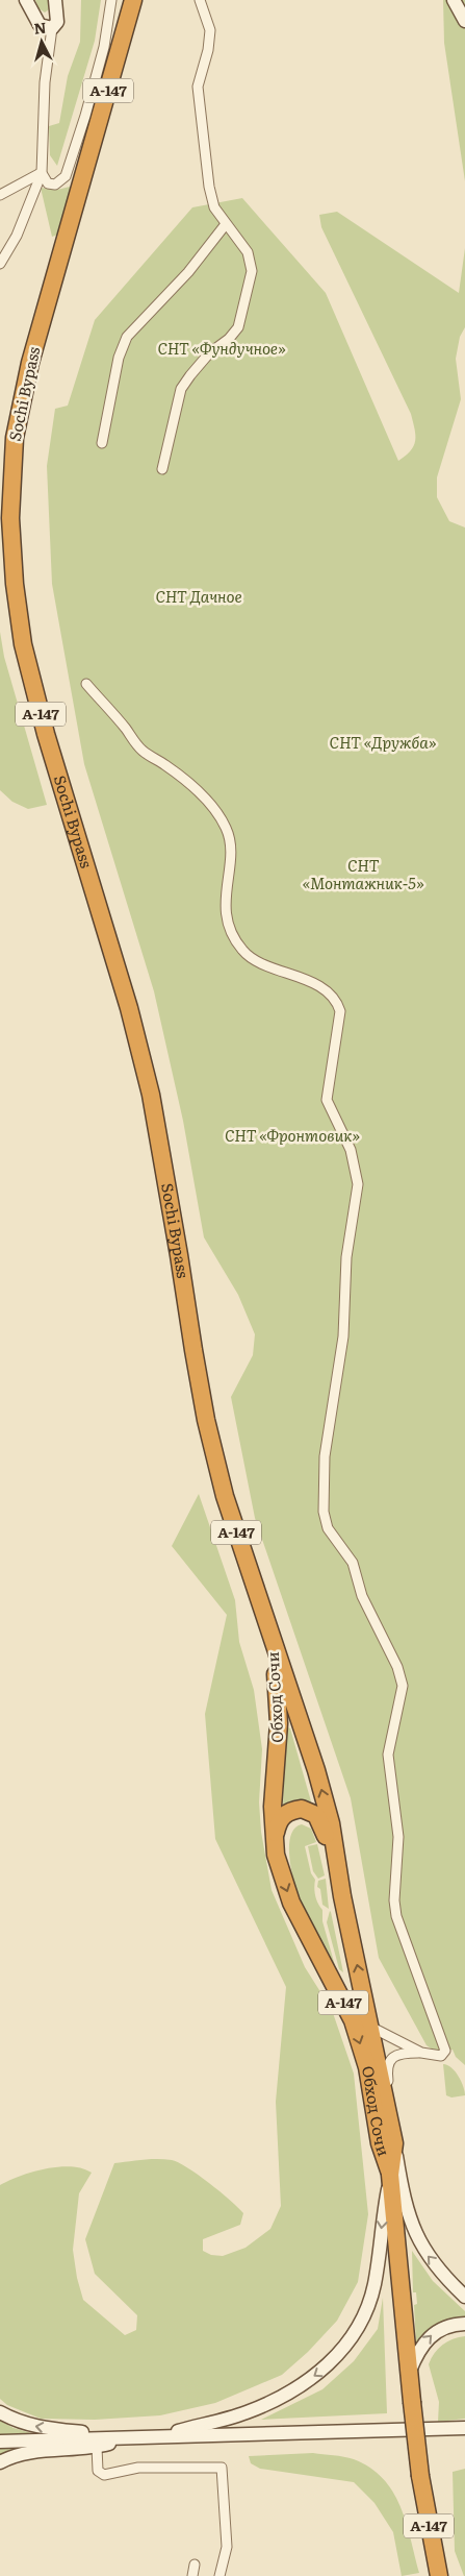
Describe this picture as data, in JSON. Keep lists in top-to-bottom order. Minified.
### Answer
{"streets":{"highway":["А-147","Sochi Bypass","Обход Сочи"]},"crossings":[["А-147","Обход Сочи"],["Sochi Bypass","Обход Сочи"]],"parks":["СНТ «Фундучное»","СНТ Дачное","СНТ «Дружба»","СНТ «Монтажник-5»","СНТ «Фронтовик»"],"north":"top"}
